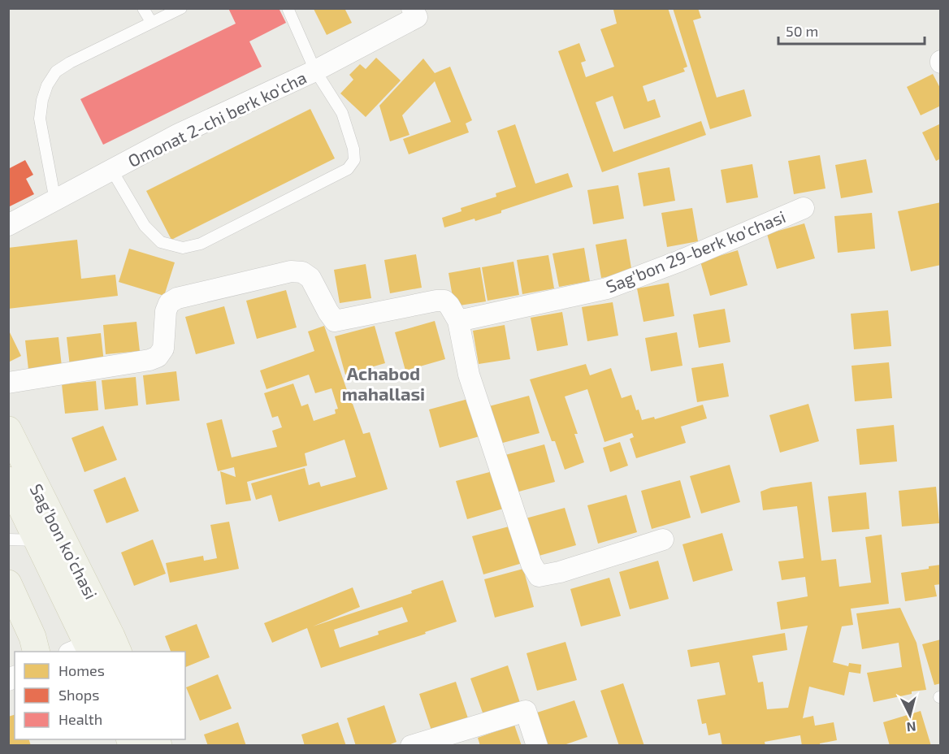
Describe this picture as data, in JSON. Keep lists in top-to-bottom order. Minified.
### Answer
{"streets":{"main road":["Sag’bon ko’chasi"],"street":["Omonat 2-chi berk ko'cha","Sag'bon 29-berk ko'chasi"]},"districts":["Achabod mahallasi"],"legend":["Homes","Shops","Health"],"scale_bar":"50 m","north":"bottom"}
